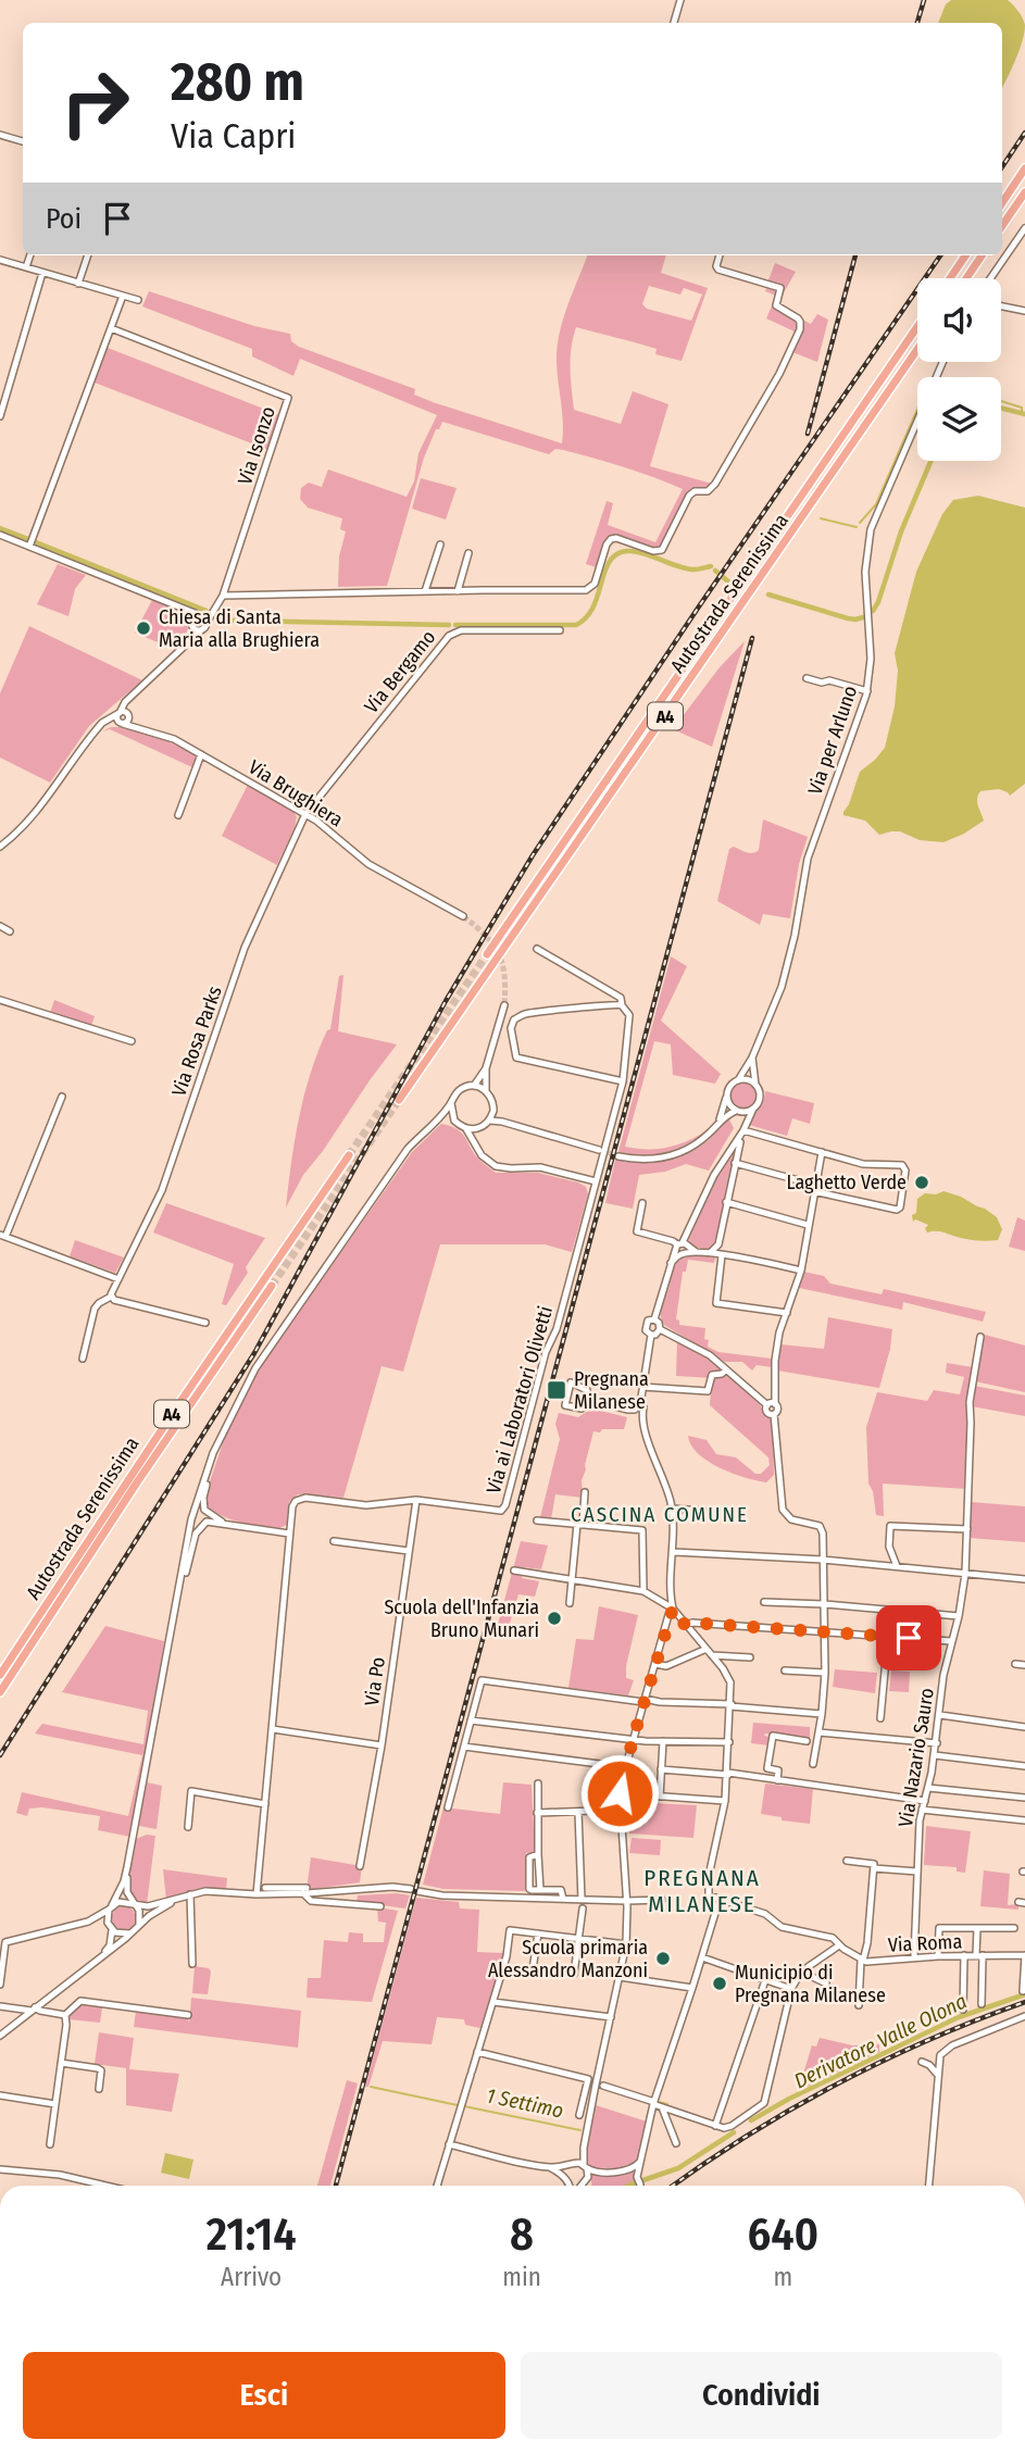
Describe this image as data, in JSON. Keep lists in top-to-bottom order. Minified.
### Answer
{"streets":{"highway":["Autostrada Serenissima","A4"],"street":["Via Isonzo","Via Bergamo","Via per Arluno","Via Brughiera","Via Rosa Parks","Via ai Laboratori Olivetti","Via Po","Via Nazario Sauro","Via Roma"]},"crossings":[["Via Bergamo","Via Brughiera"],["Via Bergamo","Via Rosa Parks"],["Via Brughiera","Via Rosa Parks"],["Via ai Laboratori Olivetti","Via Po"],["Via Nazario Sauro","Via Roma"]],"districts":["CASCINA COMUNE","PREGNANA MILANESE"],"water":["Derivatore Valle Olona","1 Settimo"],"places":{"other":["Chiesa di Santa Maria alla Brughiera","Laghetto Verde","Scuola dell'Infanzia Bruno Munari","Scuola primaria Alessandro Manzoni","Municipio di Pregnana Milanese"],"transit":["Pregnana Milanese"]},"page":{"turn":["280 m","Via Capri"],"then":"Poi","eta":["21:14","Arrivo","8","min","640","m"],"buttons":["Esci","Condividi"]}}
